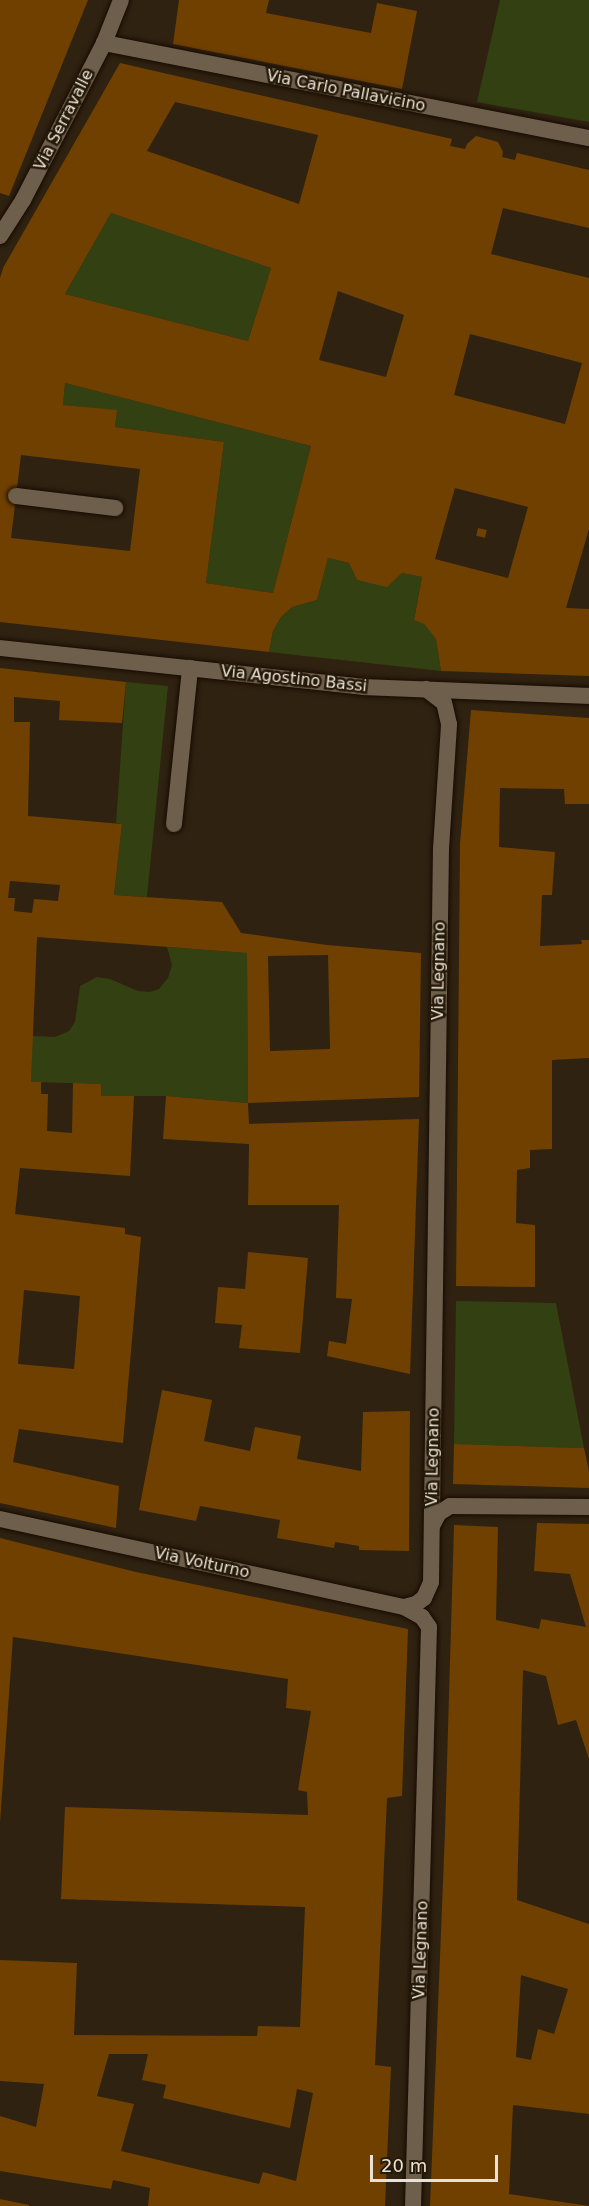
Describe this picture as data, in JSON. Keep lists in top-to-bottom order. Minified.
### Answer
{"streets":{"street":["Via Carlo Pallavicino","Via Serravalle","Via Agostino Bassi","Via Legnano","Via Volturno"]},"crossings":[["Via Carlo Pallavicino","Via Serravalle"],["Via Agostino Bassi","Via Legnano"],["Via Legnano","Via Volturno"]],"scale_bar":"20 m"}
